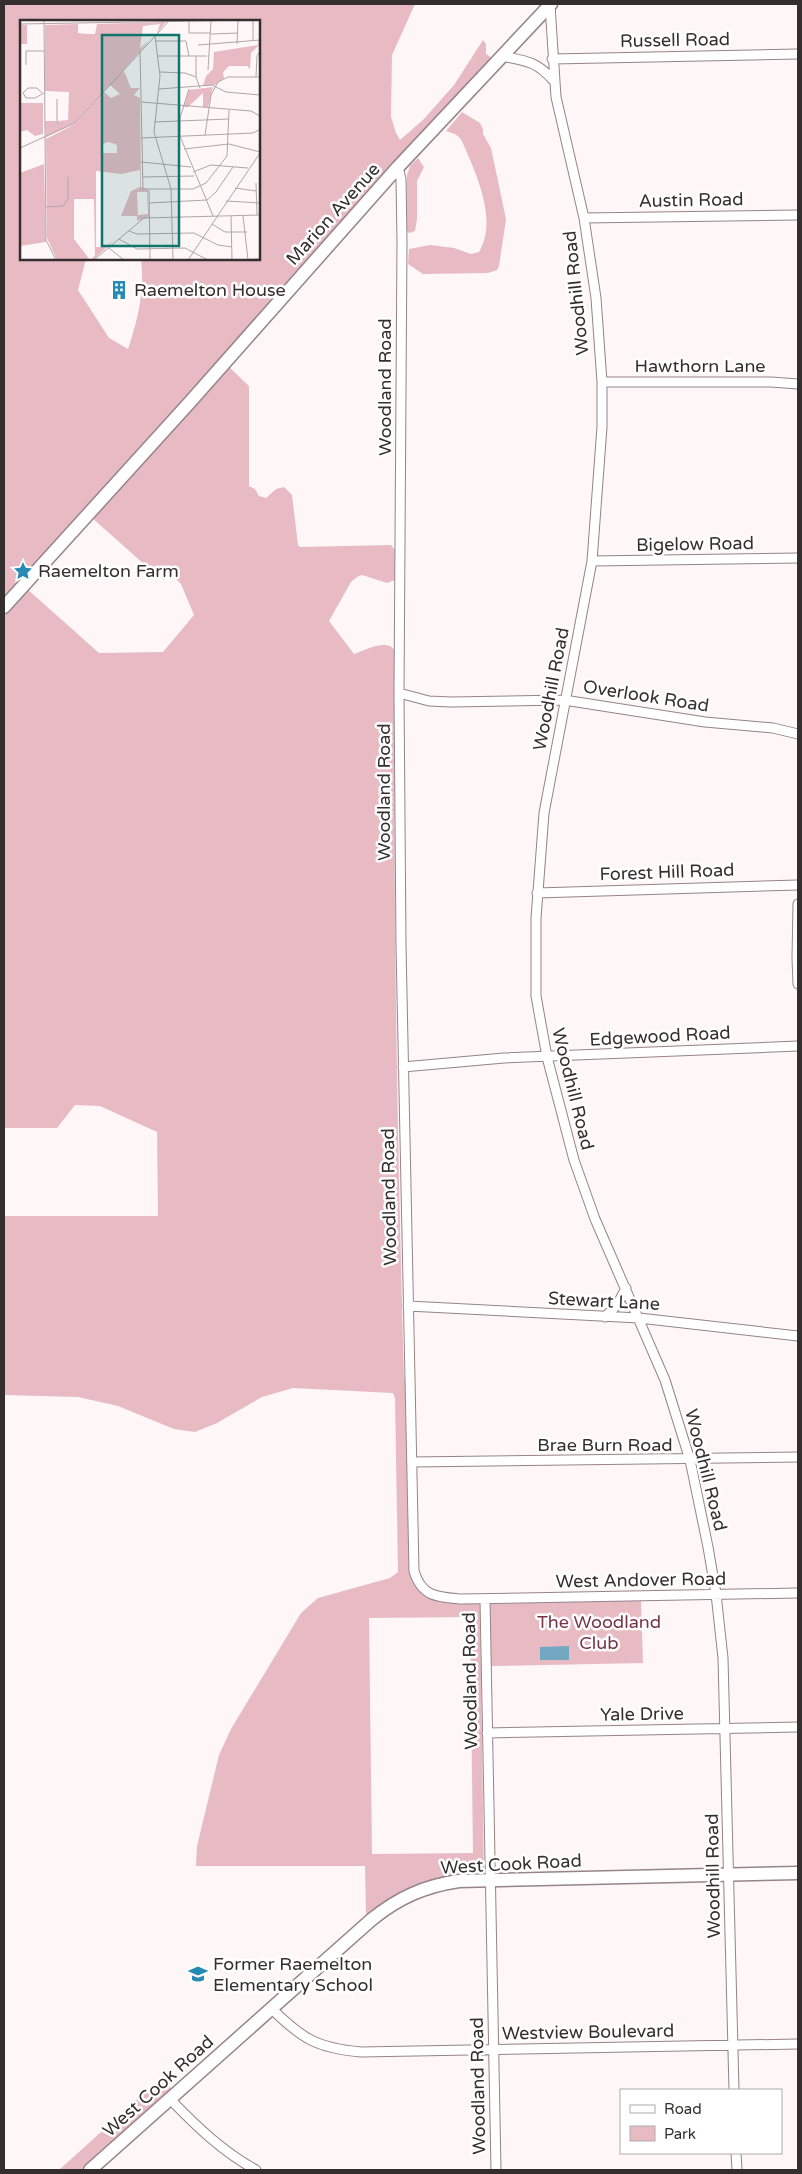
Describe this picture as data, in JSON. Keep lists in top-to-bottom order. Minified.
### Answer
{"streets":{"main road":["Marion Avenue","West Cook Road"],"street":["Russell Road","Austin Road","Woodhill Road","Hawthorn Lane","Woodland Road","Bigelow Road","Overlook Road","Forest Hill Road","Edgewood Road","Stewart Lane","Brae Burn Road","West Andover Road","Yale Drive","Westview Boulevard"]},"crossings":[["Russell Road","Woodhill Road"],["Austin Road","Woodhill Road"],["Marion Avenue","Woodhill Road"],["Marion Avenue","Woodland Road"],["Woodhill Road","Hawthorn Lane"],["Woodhill Road","Bigelow Road"],["Woodhill Road","Overlook Road"],["Woodhill Road","Forest Hill Road"],["Woodhill Road","Edgewood Road"],["Woodhill Road","Stewart Lane"],["Woodhill Road","Brae Burn Road"],["Woodhill Road","West Andover Road"],["Woodhill Road","Yale Drive"],["Woodhill Road","West Cook Road"],["Woodhill Road","Westview Boulevard"],["Woodland Road","Overlook Road"],["Woodland Road","Edgewood Road"],["Woodland Road","Stewart Lane"],["Woodland Road","Brae Burn Road"],["Woodland Road","West Andover Road"],["Woodland Road","Yale Drive"],["Woodland Road","West Cook Road"],["Woodland Road","Westview Boulevard"],["West Cook Road","Westview Boulevard"]],"parks":["The Woodland Club"],"places":{"building":["Raemelton House"],"place":["Raemelton Farm"],"school or university":["Former Raemelton Elementary School"]},"legend":["Road","Park"]}
